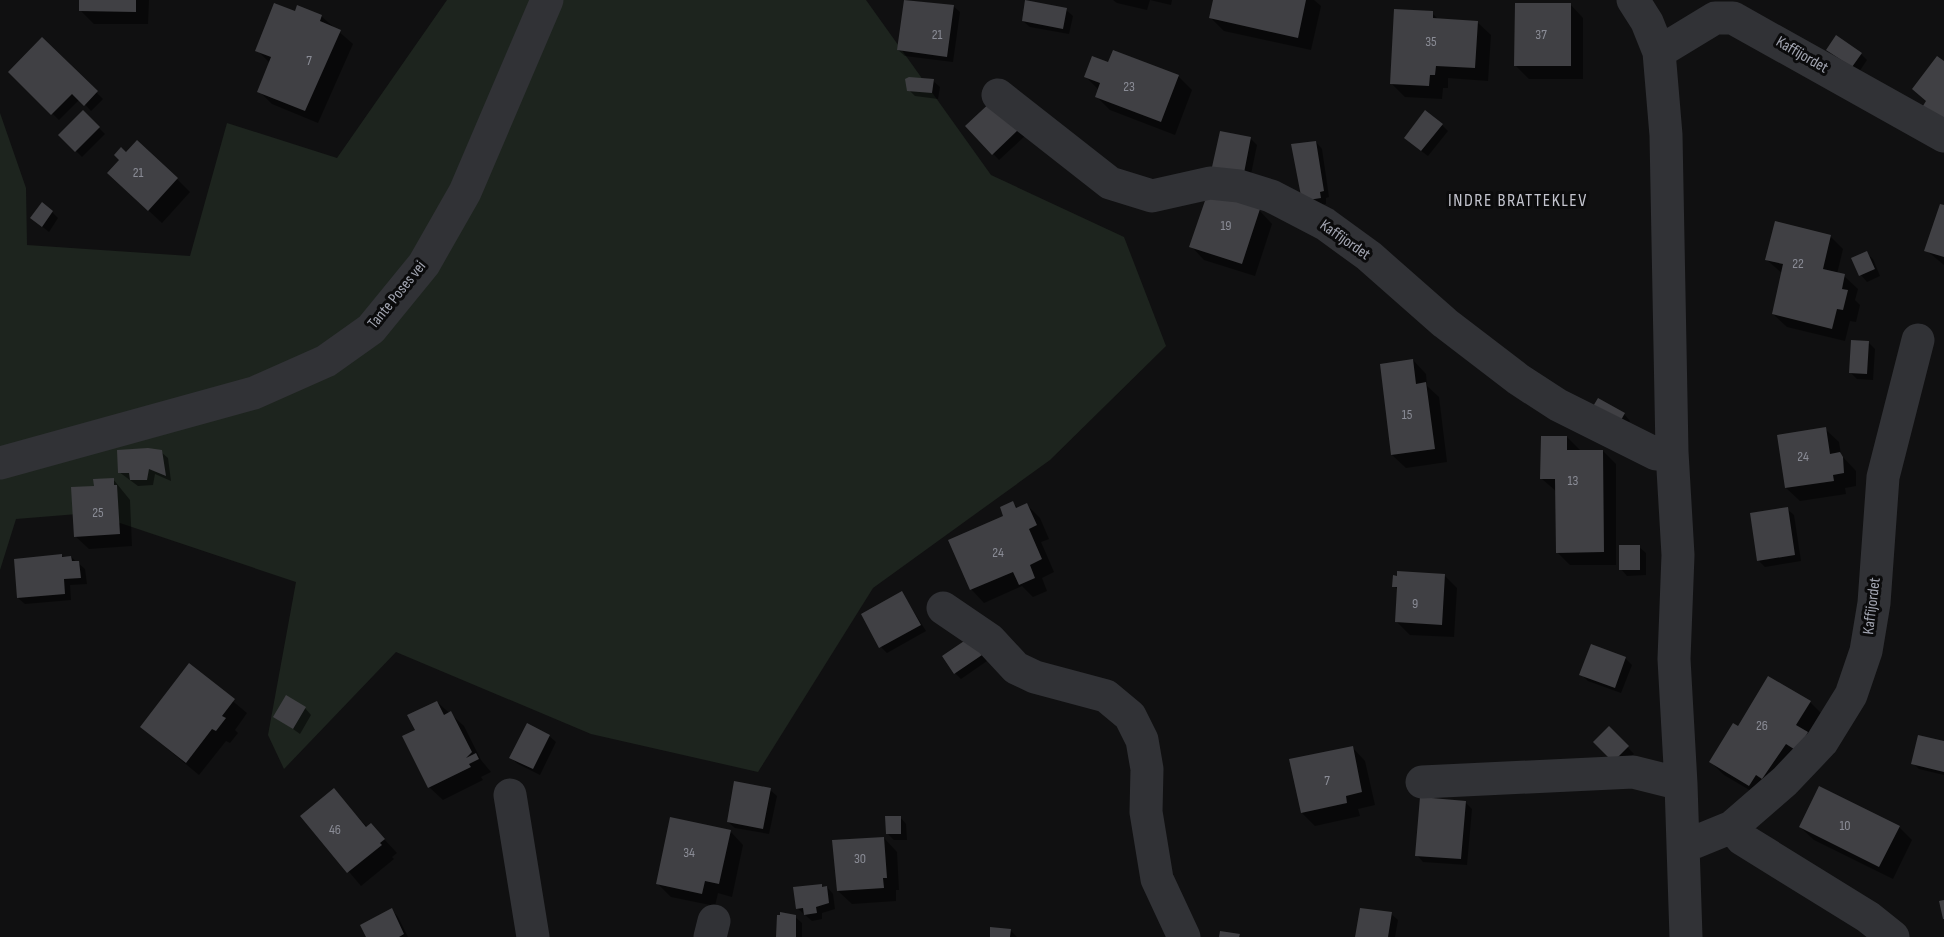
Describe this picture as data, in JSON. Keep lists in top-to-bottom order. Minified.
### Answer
{"streets":{"street":["Kaffijordet","Tante Poses vei"]},"districts":["INDRE BRATTEKLEV"],"house_numbers":["21","37","35","7","23","21","19","22","15","24","13","25","24","9","26","7","10","46","34","30"]}
